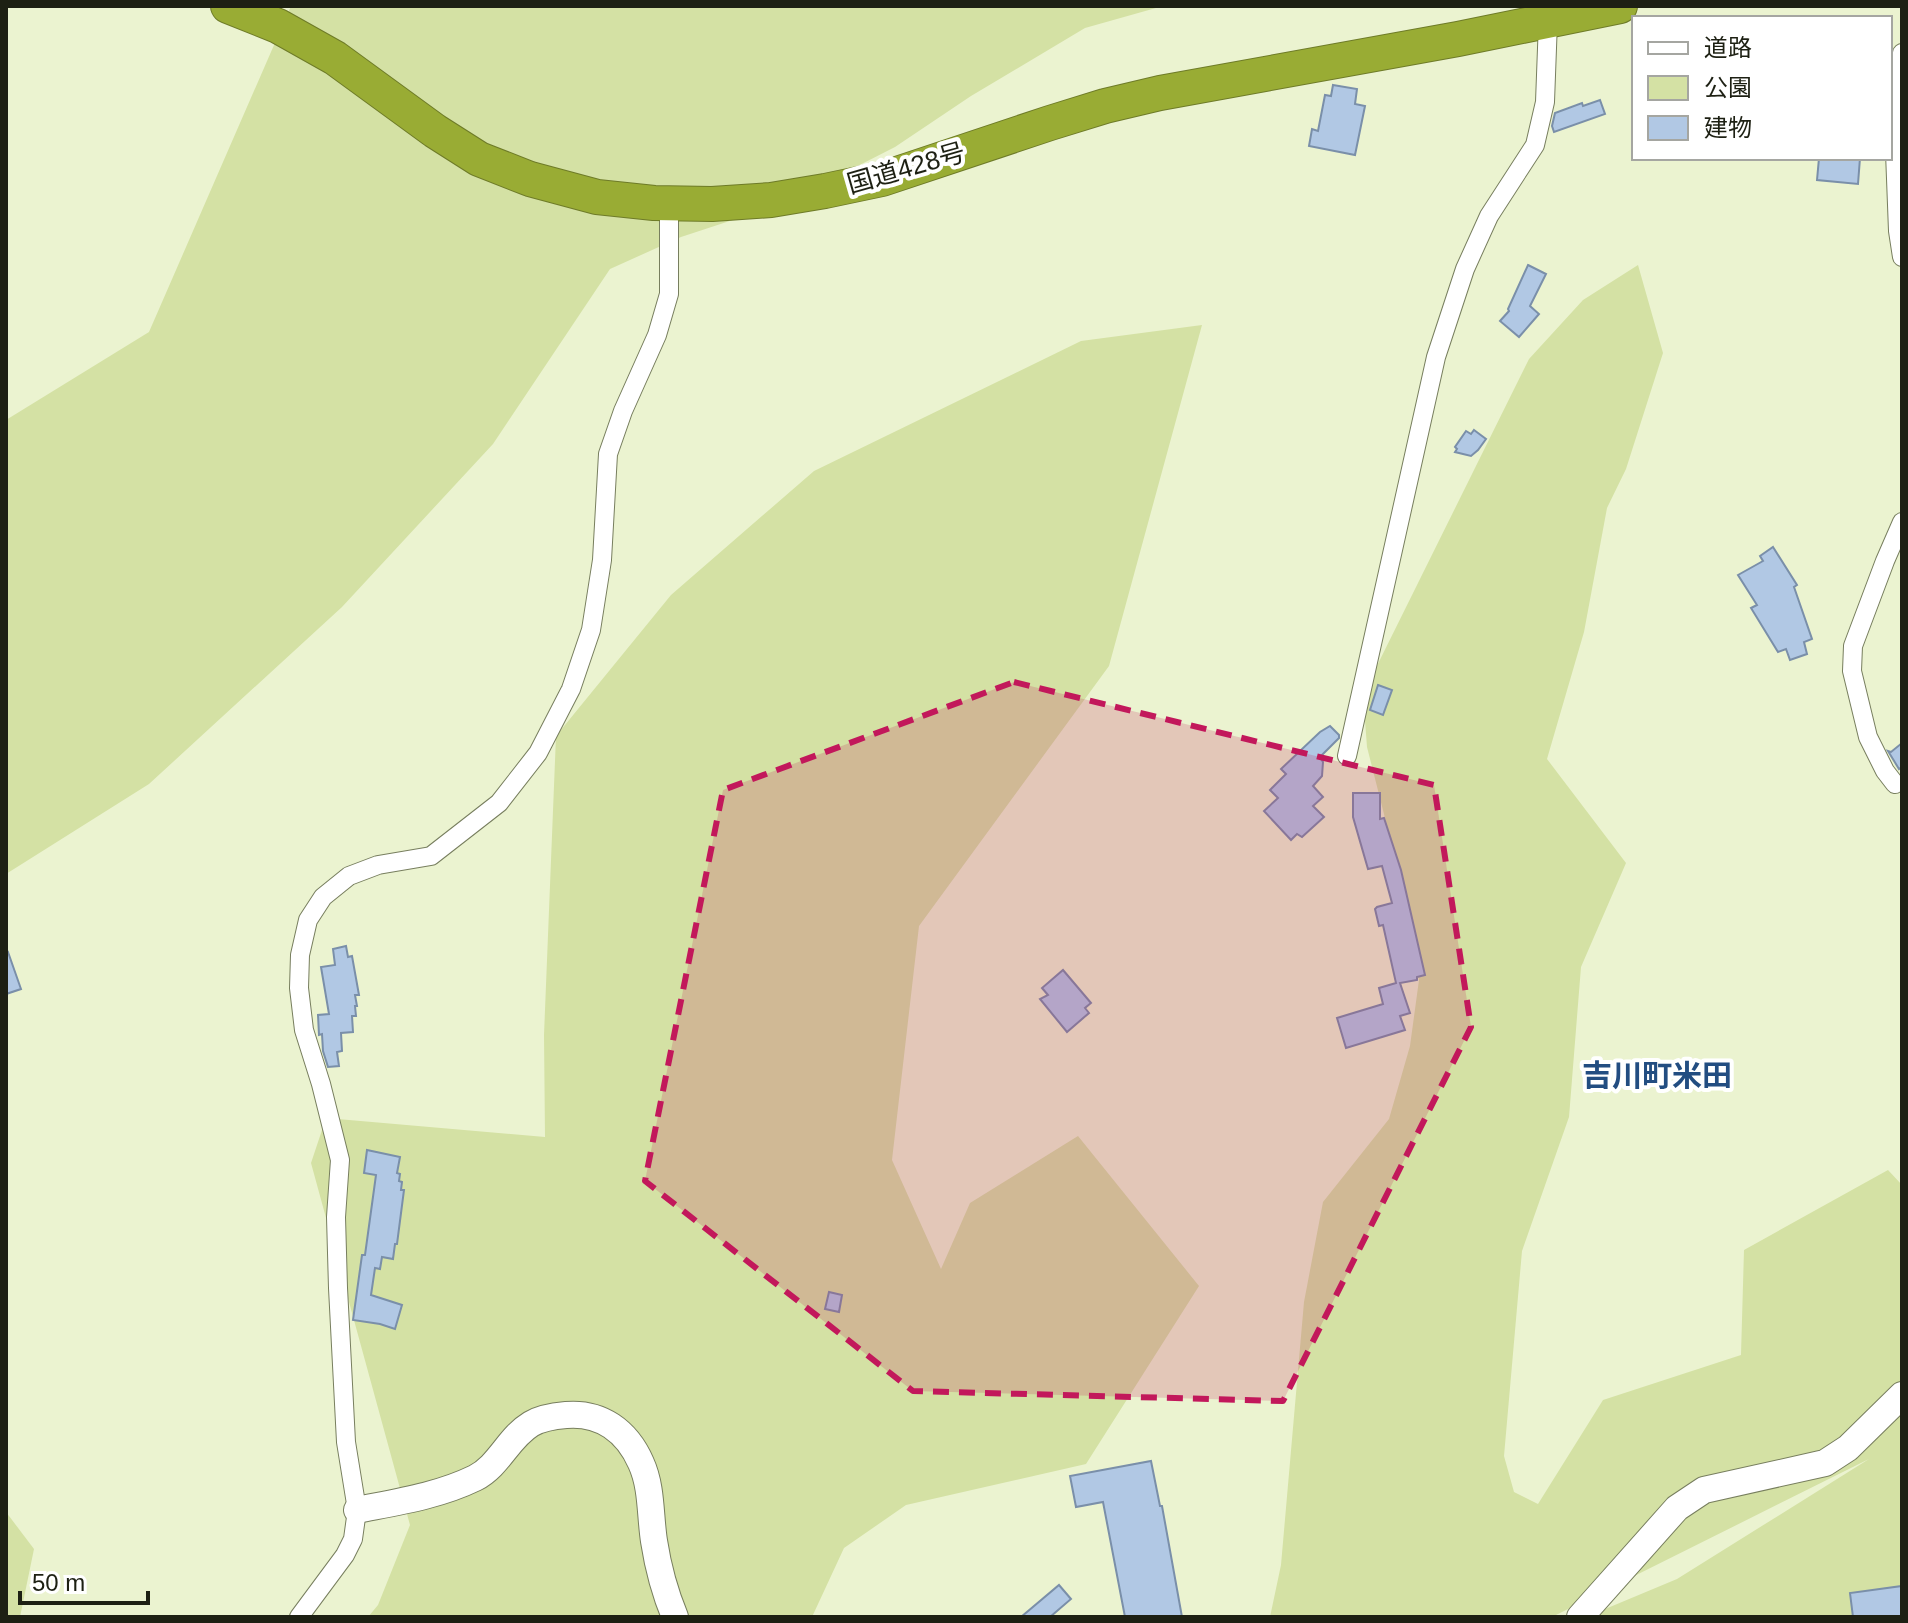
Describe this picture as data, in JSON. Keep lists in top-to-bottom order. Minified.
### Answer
{"streets":{"highway":["国道428号"]},"districts":["吉川町米田"],"legend":["道路","公園","建物"],"scale_bar":"50 m"}
